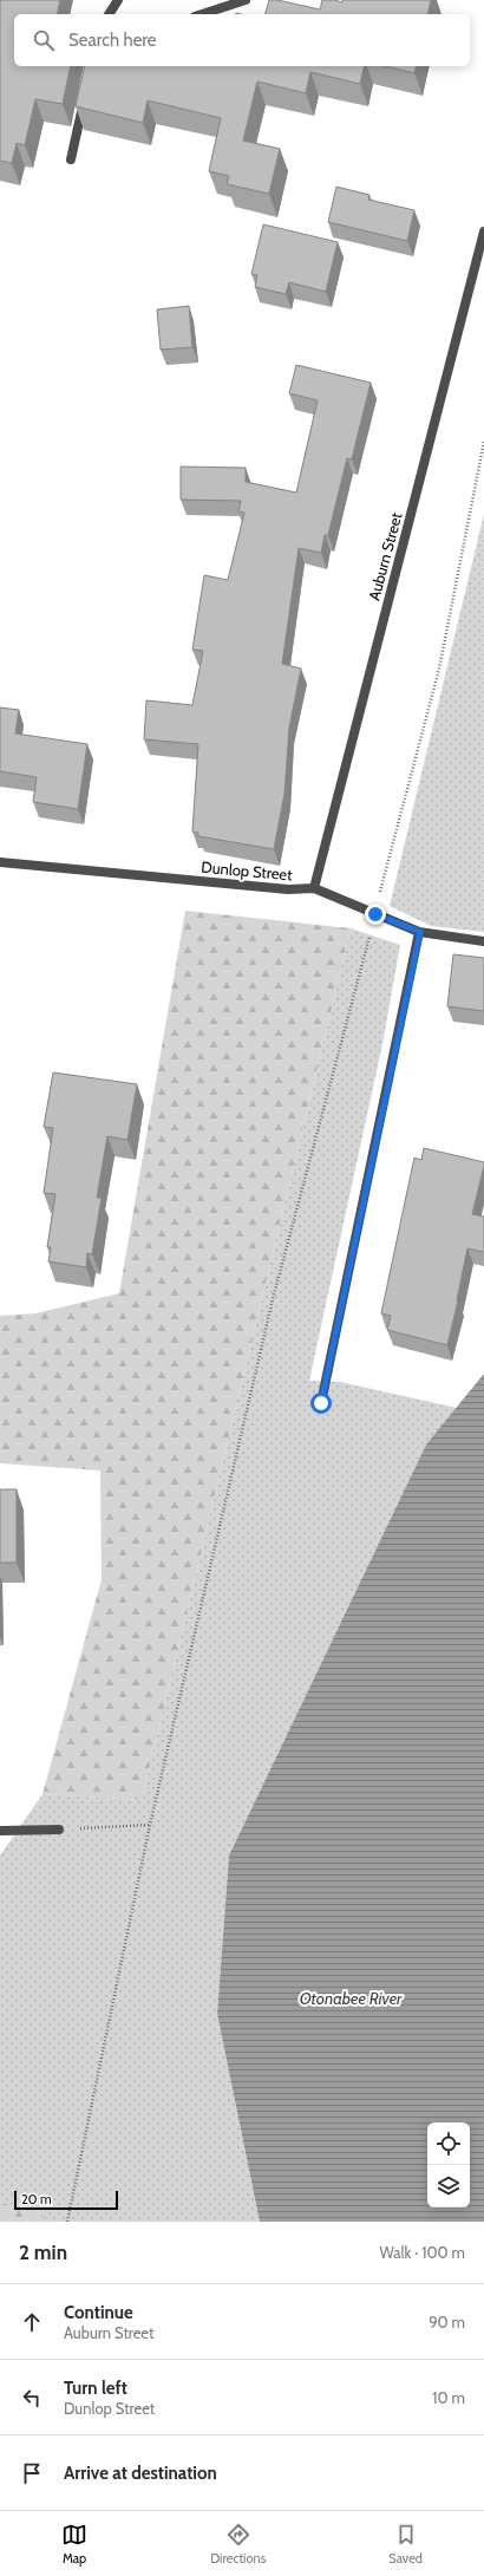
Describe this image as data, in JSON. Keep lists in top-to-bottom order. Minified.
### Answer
{"streets":{"street":["Auburn Street","Dunlop Street"]},"crossings":[["Auburn Street","Dunlop Street"]],"water":["Otonabee River"],"scale_bar":"20 m","page":{"search":"Search here","scale":"20 m","heading":["2 min","Walk · 100 m"],"list":[["Continue","Auburn Street","90 m"],["Turn left","Dunlop Street","10 m"],"Arrive at destination"],"nav":["Map","Directions","Saved"]}}
